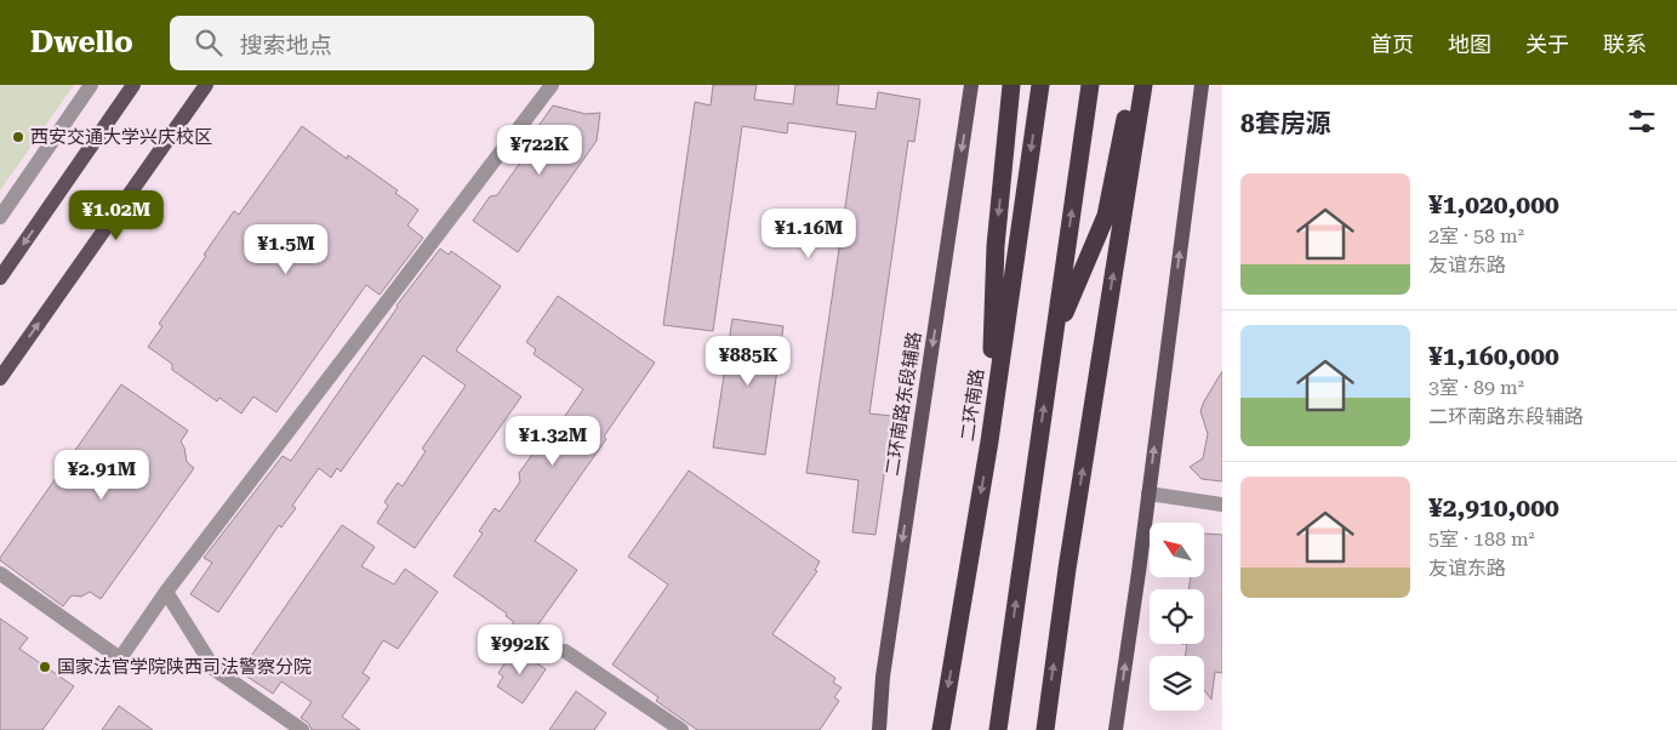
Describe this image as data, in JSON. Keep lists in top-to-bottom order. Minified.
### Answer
{"streets":{"highway":["二环南路"],"main road":["二环南路东段辅路"]},"one_way":["二环南路东段辅路"],"places":["西安交通大学兴庆校区","国家法官学院陕西司法警察分院"],"north":"top left","page":{"header":"Dwello","search":"搜索地点","nav":["首页","地图","关于","联系"],"heading":"8套房源","price":["¥722K","¥1.02M","¥1.16M","¥1.5M","¥885K","¥1.32M","¥2.91M","¥992K"],"list":[{"name":"¥1,020,000","note":"2室 · 58 m² · 友谊东路"},{"name":"¥1,160,000","note":"3室 · 89 m² · 二环南路东段辅路"},{"name":"¥2,910,000","note":"5室 · 188 m² · 友谊东路"}]}}
